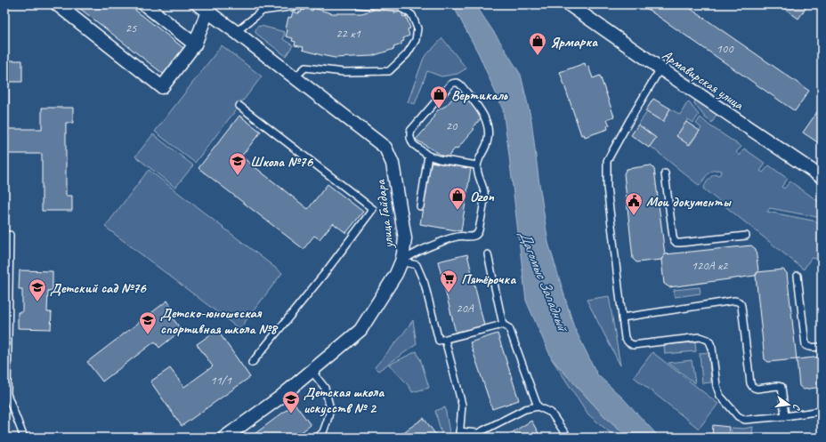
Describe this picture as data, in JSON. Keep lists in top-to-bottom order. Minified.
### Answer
{"streets":{"street":["Армавирская улица","улица Гайдара"]},"water":["Дагомыс Западный"],"places":{"shop":["Ярмарка","Вертикаль","Ozon"],"school or university":["Школа №76","Детский сад №76","Детско-юношеская спортивная школа №8","Детская школа искусств № 2"],"public building":["Мои документы"],"supermarket":["Пятёрочка"]},"house_numbers":["25","22 к1","100","20","120А к2","20А","11/1"],"north":"right"}
